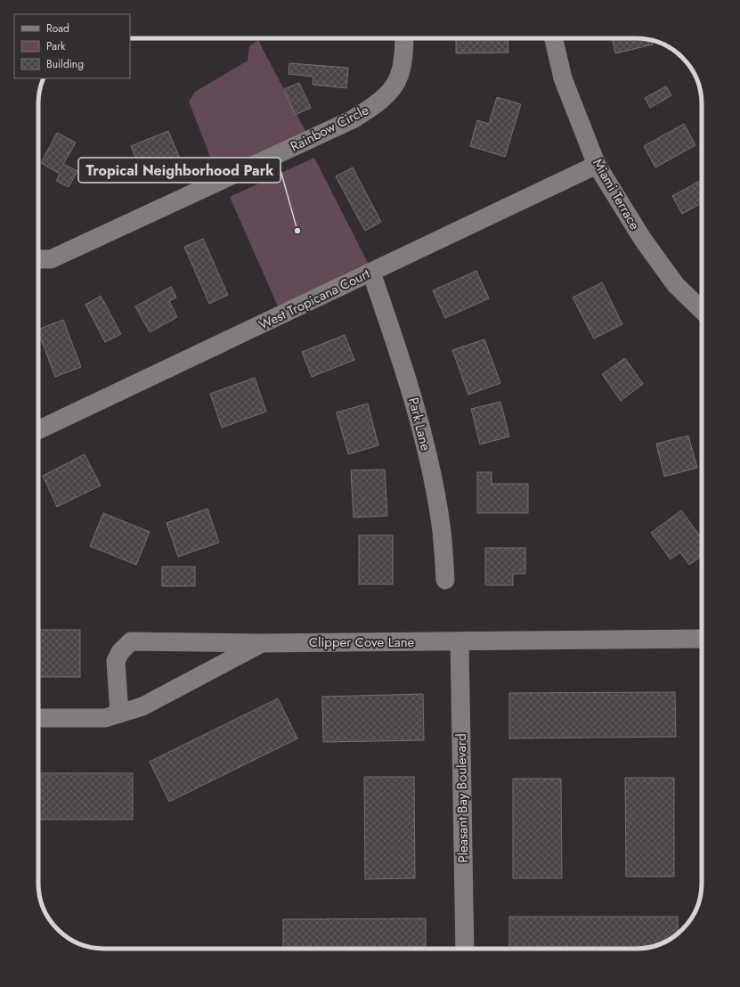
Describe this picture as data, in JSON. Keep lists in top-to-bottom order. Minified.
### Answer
{"streets":{"street":["Rainbow Circle","Miami Terrace","West Tropicana Court","Park Lane","Clipper Cove Lane","Pleasant Bay Boulevard"]},"crossings":[["Miami Terrace","West Tropicana Court"],["West Tropicana Court","Park Lane"],["Clipper Cove Lane","Pleasant Bay Boulevard"]],"places":["Tropical Neighborhood Park"],"legend":["Road","Park","Building"]}
